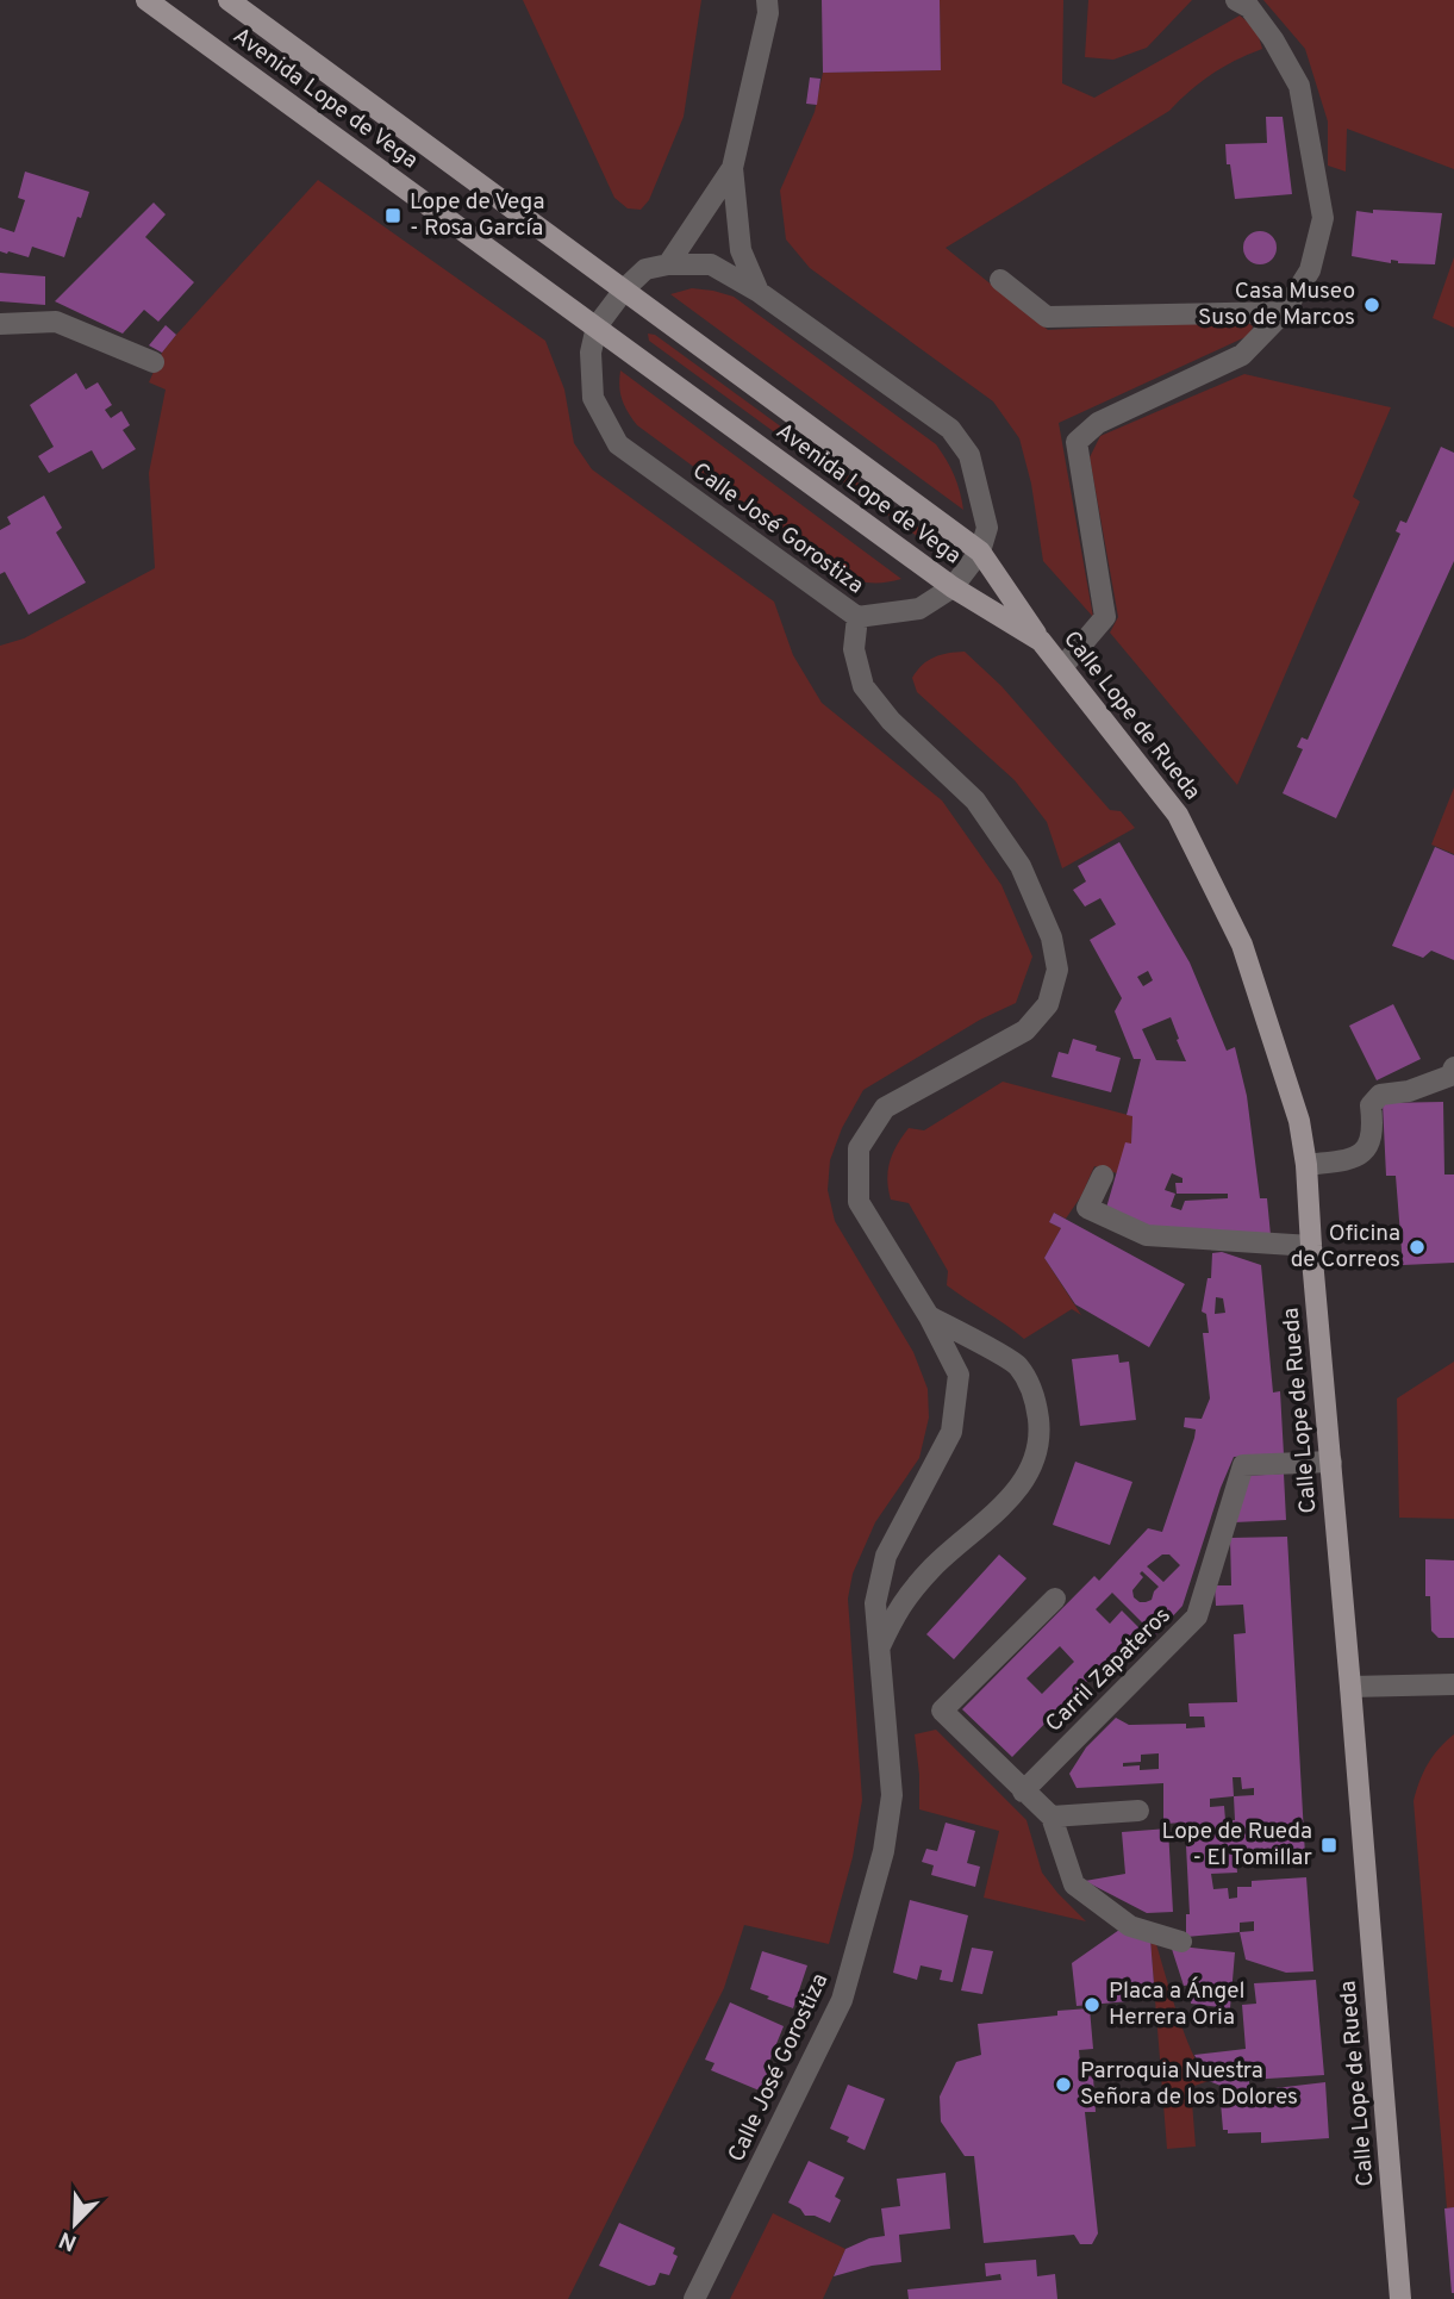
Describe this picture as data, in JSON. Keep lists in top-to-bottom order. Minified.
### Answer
{"streets":{"main road":["Avenida Lope de Vega","Calle Lope de Rueda"],"street":["Calle José Gorostiza","Carril Zapateros"]},"crossings":[["Avenida Lope de Vega","Calle José Gorostiza"],["Avenida Lope de Vega","Calle Lope de Rueda"],["Calle Lope de Rueda","Carril Zapateros"]],"places":{"transit":["Lope de Vega - Rosa García","Lope de Rueda - El Tomillar"],"other":["Casa Museo Suso de Marcos","Oficina de Correos","Placa a Ángel Herrera Oria","Parroquia Nuestra Señora de los Dolores"]},"north":"bottom left"}
